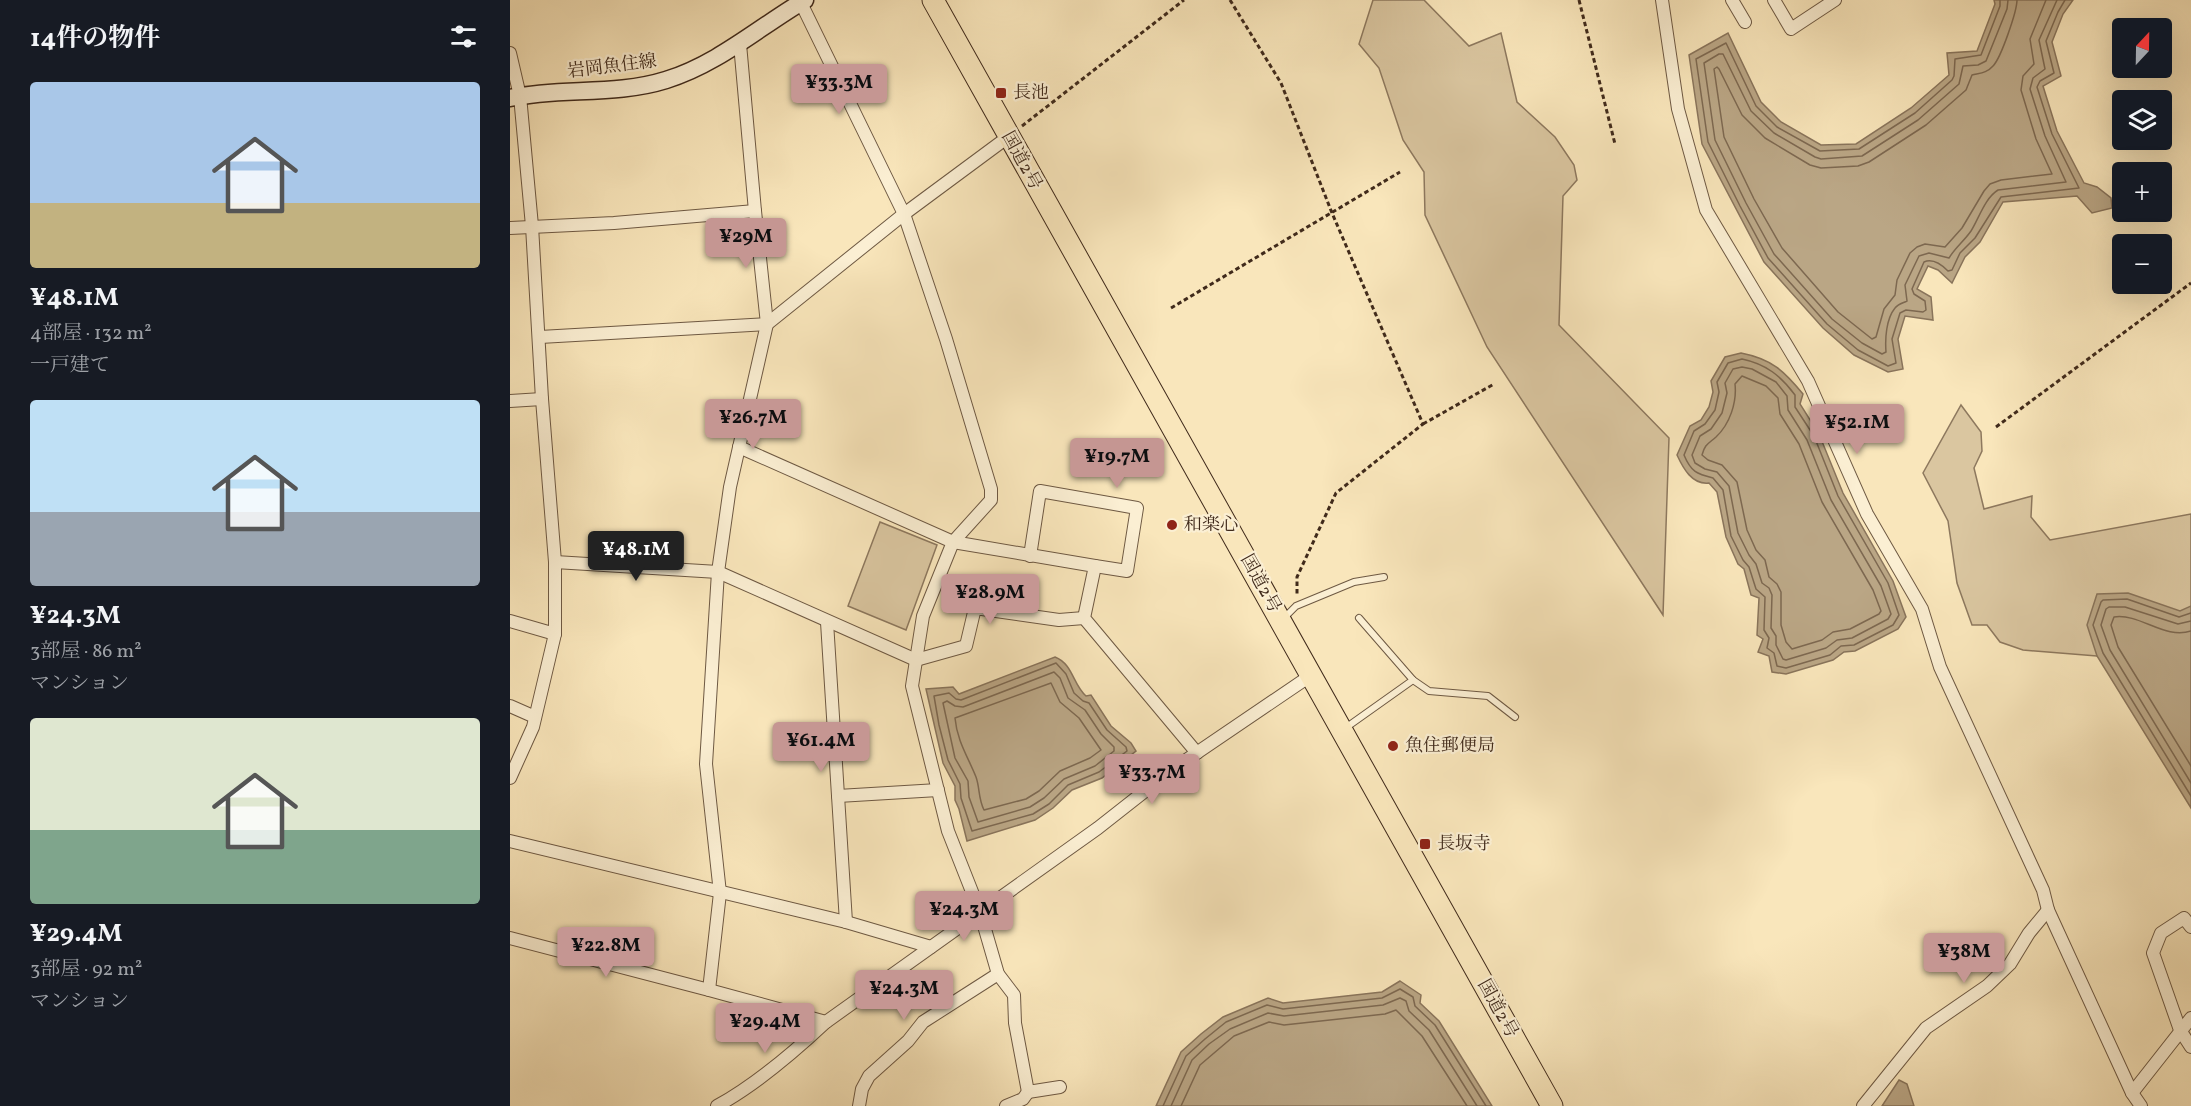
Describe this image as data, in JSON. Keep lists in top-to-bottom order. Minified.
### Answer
{"streets":{"highway":["国道2号"],"main road":["岩岡魚住線"]},"places":{"transit":["長池","長坂寺"],"other":["和楽心","魚住郵便局"]},"north":"top","page":{"heading":"14件の物件","map_buttons":["+","−"],"price":["¥33.3M","¥29M","¥26.7M","¥52.1M","¥19.7M","¥48.1M","¥28.9M","¥61.4M","¥33.7M","¥24.3M","¥22.8M","¥38M","¥24.3M","¥29.4M"],"list":[{"name":"¥48.1M","note":"4部屋 · 132 m² · 一戸建て"},{"name":"¥24.3M","note":"3部屋 · 86 m² · マンション"},{"name":"¥29.4M","note":"3部屋 · 92 m² · マンション"}]}}
